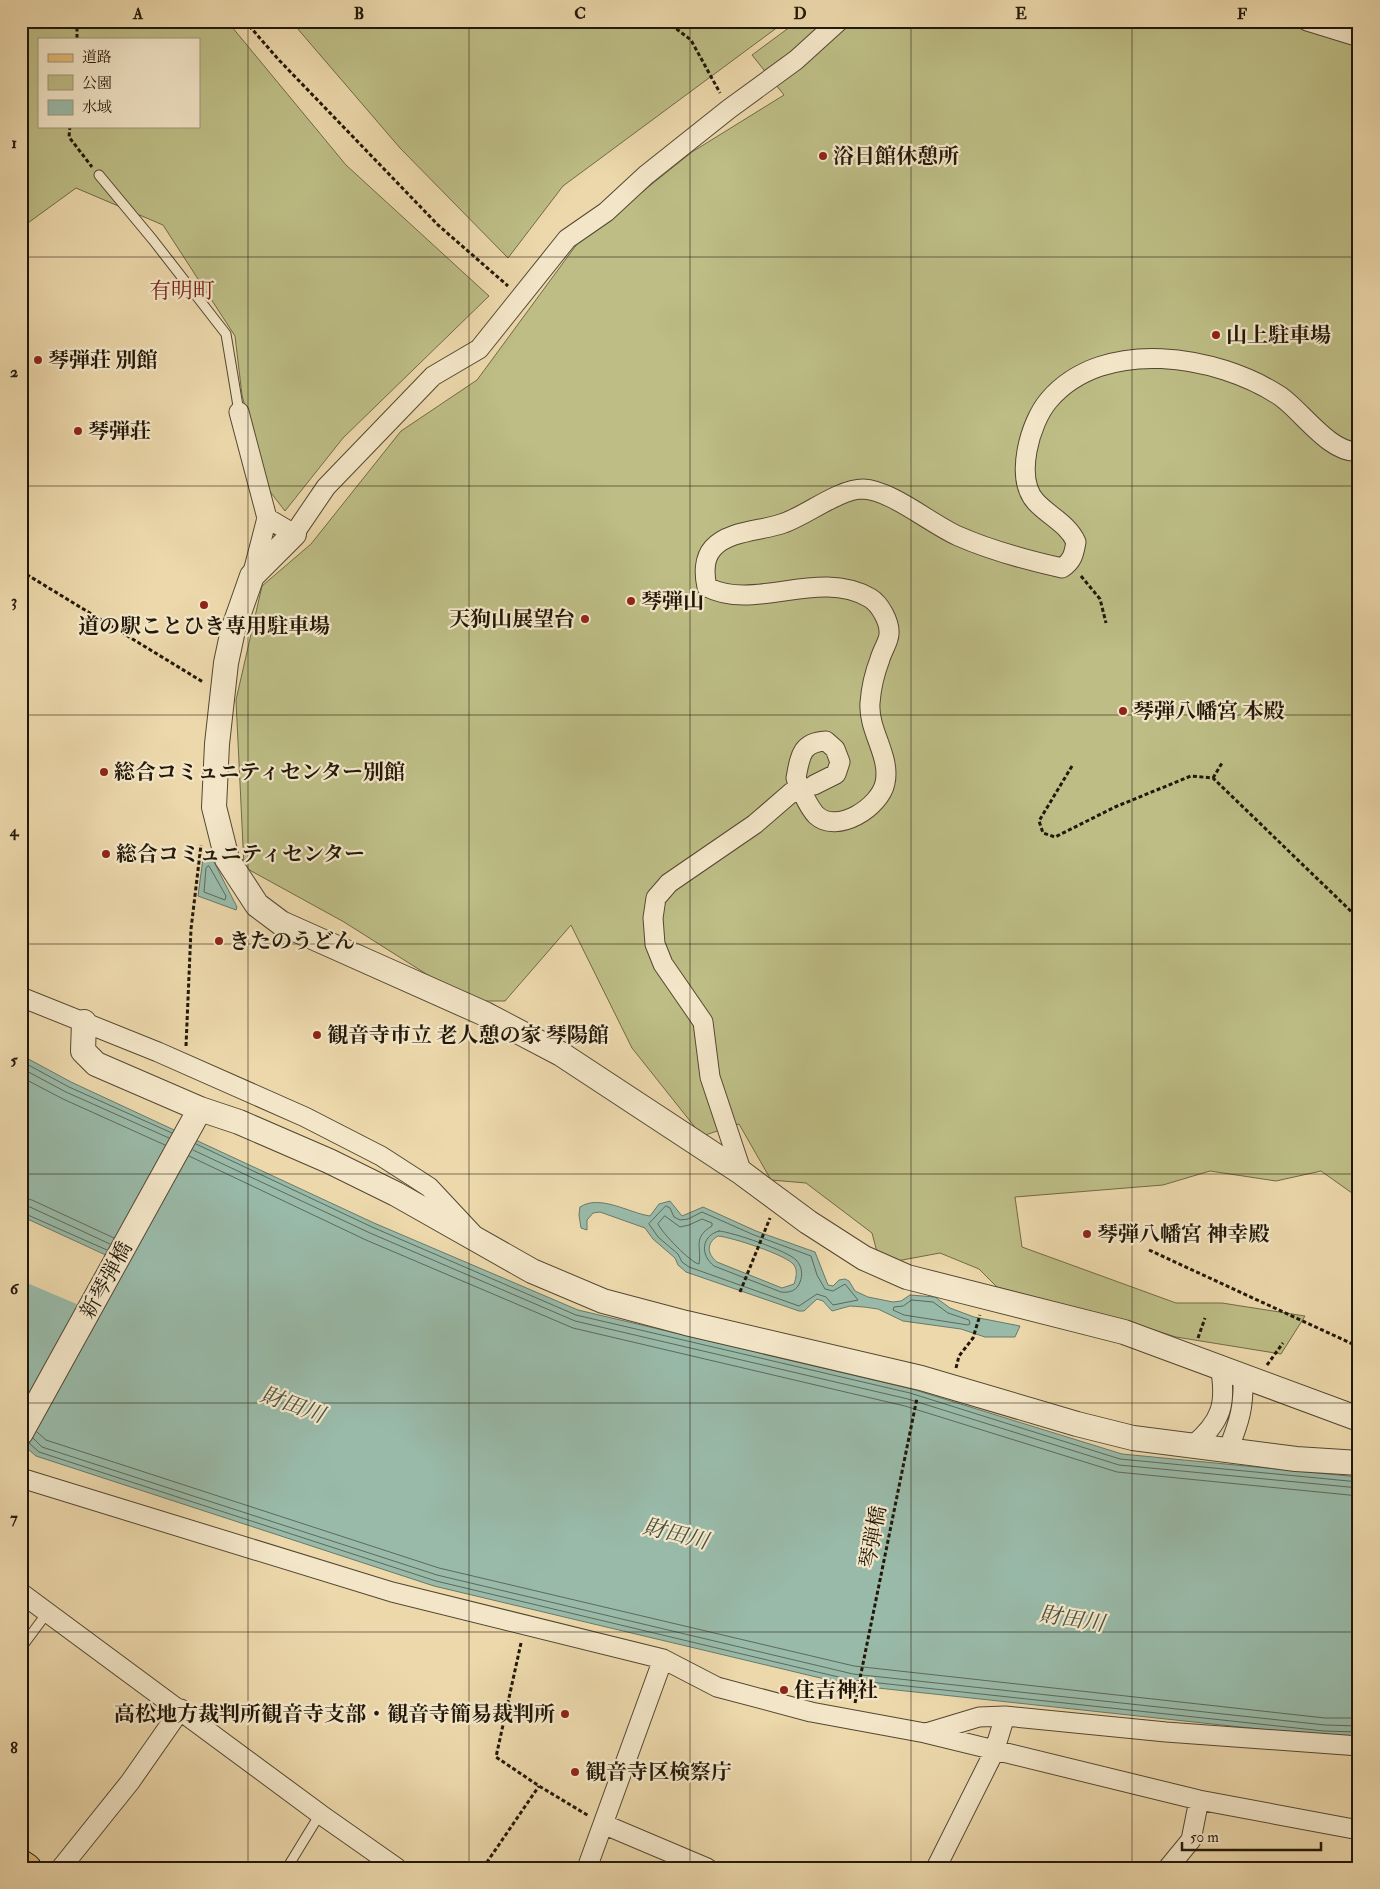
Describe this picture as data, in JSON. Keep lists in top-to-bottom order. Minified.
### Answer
{"streets":{"street":["新琴弾橋"],"path":["琴弾橋"]},"districts":["有明町"],"water":["財田川"],"places":["浴日館休憩所","山上駐車場","琴弾荘 別館","琴弾荘","琴弾山","道の駅ことひき専用駐車場","天狗山展望台","琴弾八幡宮 本殿","総合コミュニティセンター別館","総合コミュニティセンター","きたのうどん","観音寺市立 老人憩の家 琴陽館","琴弾八幡宮 神幸殿","住吉神社","高松地方裁判所観音寺支部・観音寺簡易裁判所","観音寺区検察庁"],"legend":["道路","公園","水域"],"scale_bar":"50 m","grid":{"columns":["A","B","C","D","E","F"],"rows":["1","2","3","4","5","6","7","8"]}}
